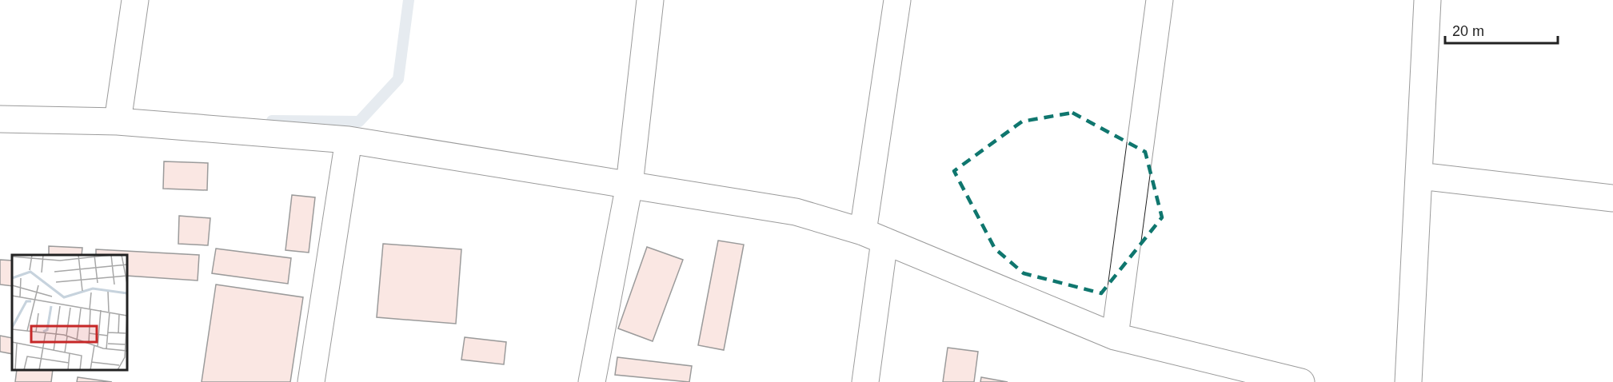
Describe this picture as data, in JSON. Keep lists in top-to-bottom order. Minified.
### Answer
{"scale_bar":"20 m"}
